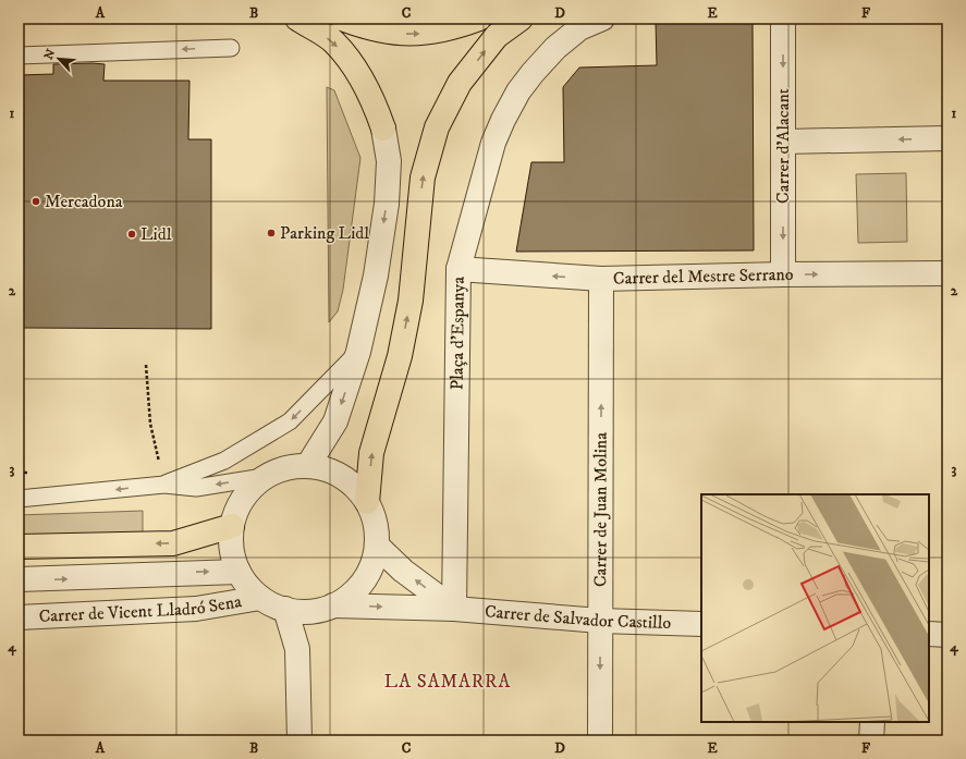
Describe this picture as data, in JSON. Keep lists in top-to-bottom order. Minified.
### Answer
{"streets":{"street":["Carrer d'Alacant","Carrer del Mestre Serrano","Plaça d'Espanya","Carrer de Juan Molina","Carrer de Vicent Lladró Sena","Carrer de Salvador Castillo"]},"crossings":[["Carrer d'Alacant","Carrer del Mestre Serrano"],["Carrer del Mestre Serrano","Plaça d'Espanya"],["Carrer del Mestre Serrano","Carrer de Juan Molina"],["Plaça d'Espanya","Carrer de Salvador Castillo"],["Carrer de Juan Molina","Carrer de Salvador Castillo"],["Carrer de Vicent Lladró Sena","Carrer de Salvador Castillo"]],"one_way":["Carrer d'Alacant"],"districts":["LA SAMARRA"],"places":["Mercadona","Parking Lidl","Lidl"],"north":"top left","grid":{"columns":["A","B","C","D","E","F"],"rows":["1","2","3","4"]}}
